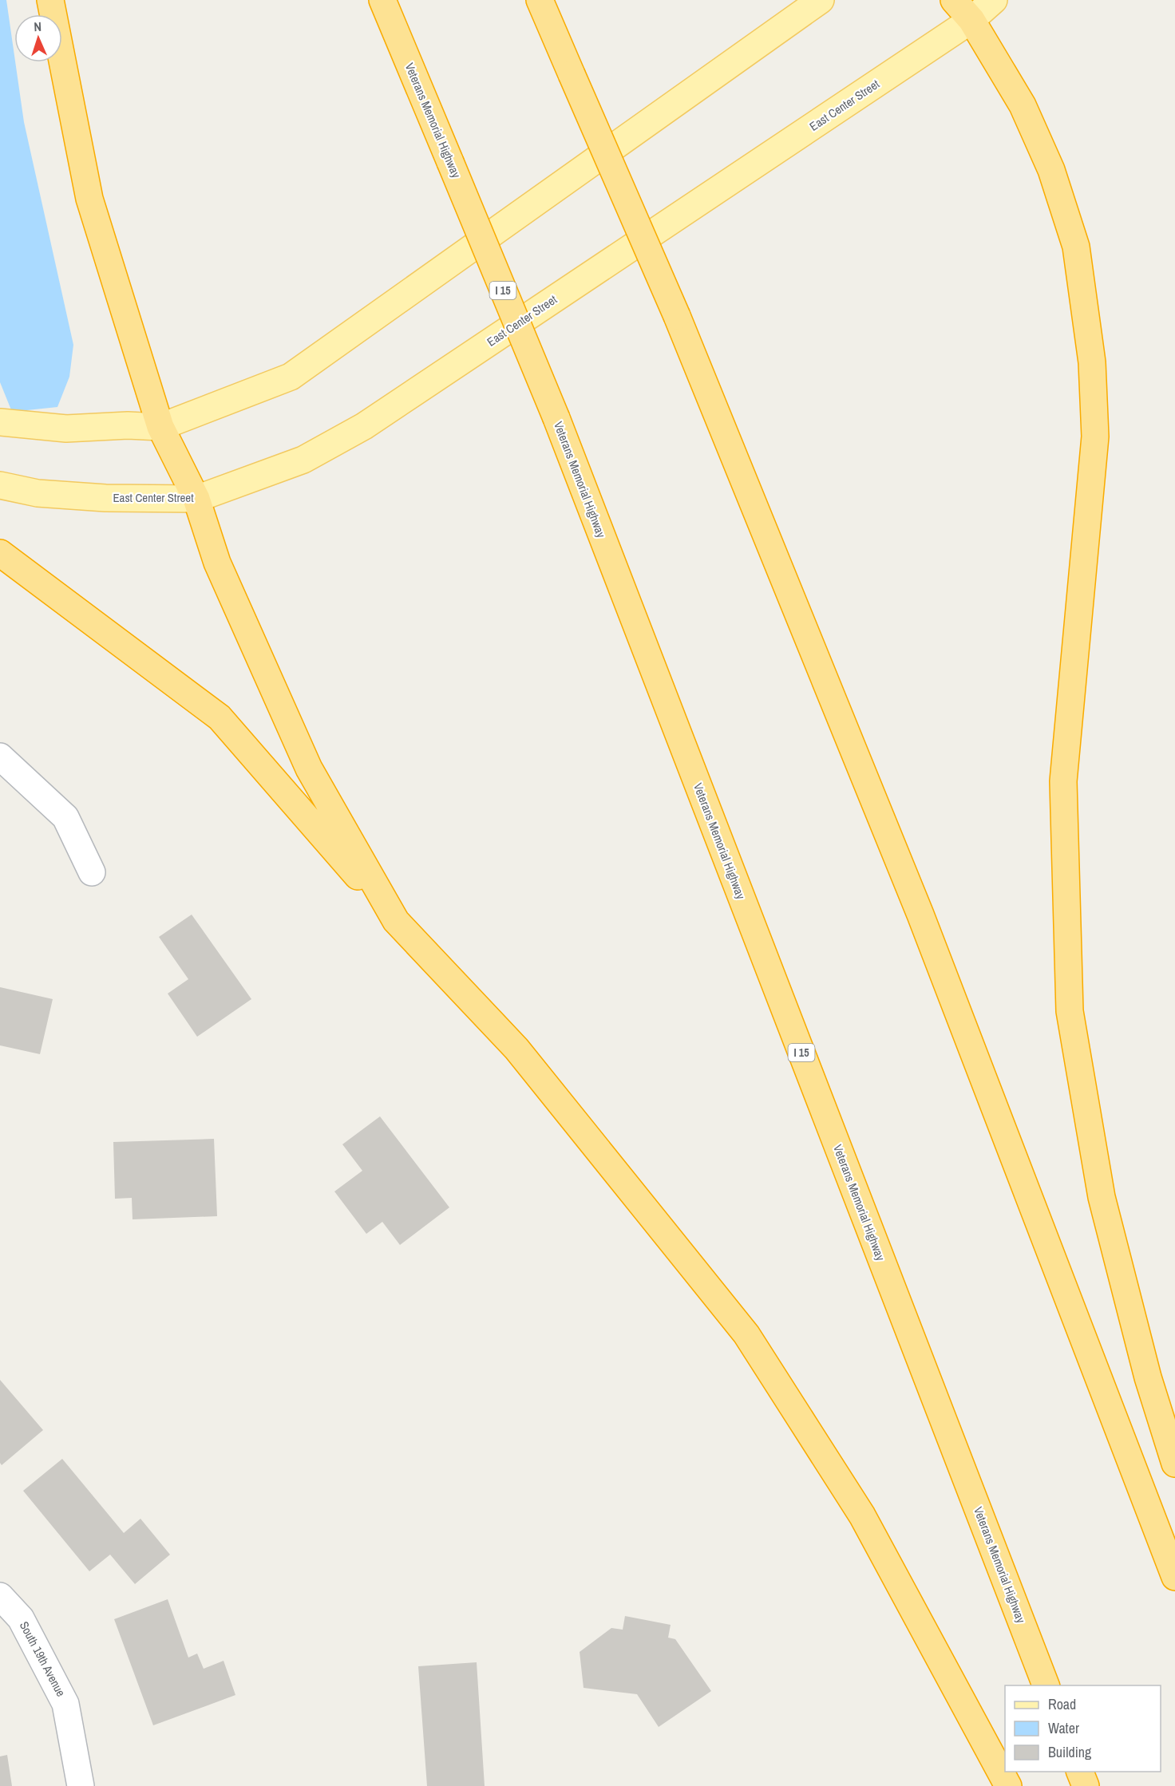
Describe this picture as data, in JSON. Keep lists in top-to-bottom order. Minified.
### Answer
{"streets":{"highway":["Veterans Memorial Highway","I 15"],"main road":["East Center Street"],"street":["South 19th Avenue"]},"legend":["Road","Water","Building"],"north":"top"}
